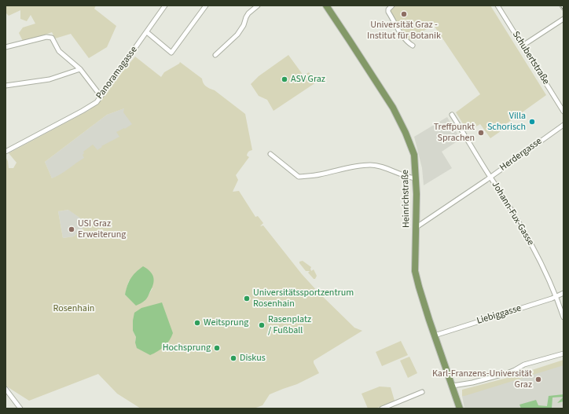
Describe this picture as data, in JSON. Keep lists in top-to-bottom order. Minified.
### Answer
{"streets":{"main road":["Heinrichstraße"],"street":["Schubertstraße","Panoramagasse","Herdergasse","Johann-Fux-Gasse","Liebiggasse"]},"crossings":[["Herdergasse","Heinrichstraße"],["Herdergasse","Johann-Fux-Gasse"],["Heinrichstraße","Liebiggasse"],["Johann-Fux-Gasse","Liebiggasse"]],"parks":["Rosenhain"],"places":["Universität Graz - Institut für Botanik","ASV Graz","Villa Schorisch","Treffpunkt Sprachen","USI Graz Erweiterung","Universitätssportzentrum Rosenhain","Weitsprung","Rasenplatz / Fußball","Hochsprung","Diskus","Karl-Franzens-Universität Graz"]}
